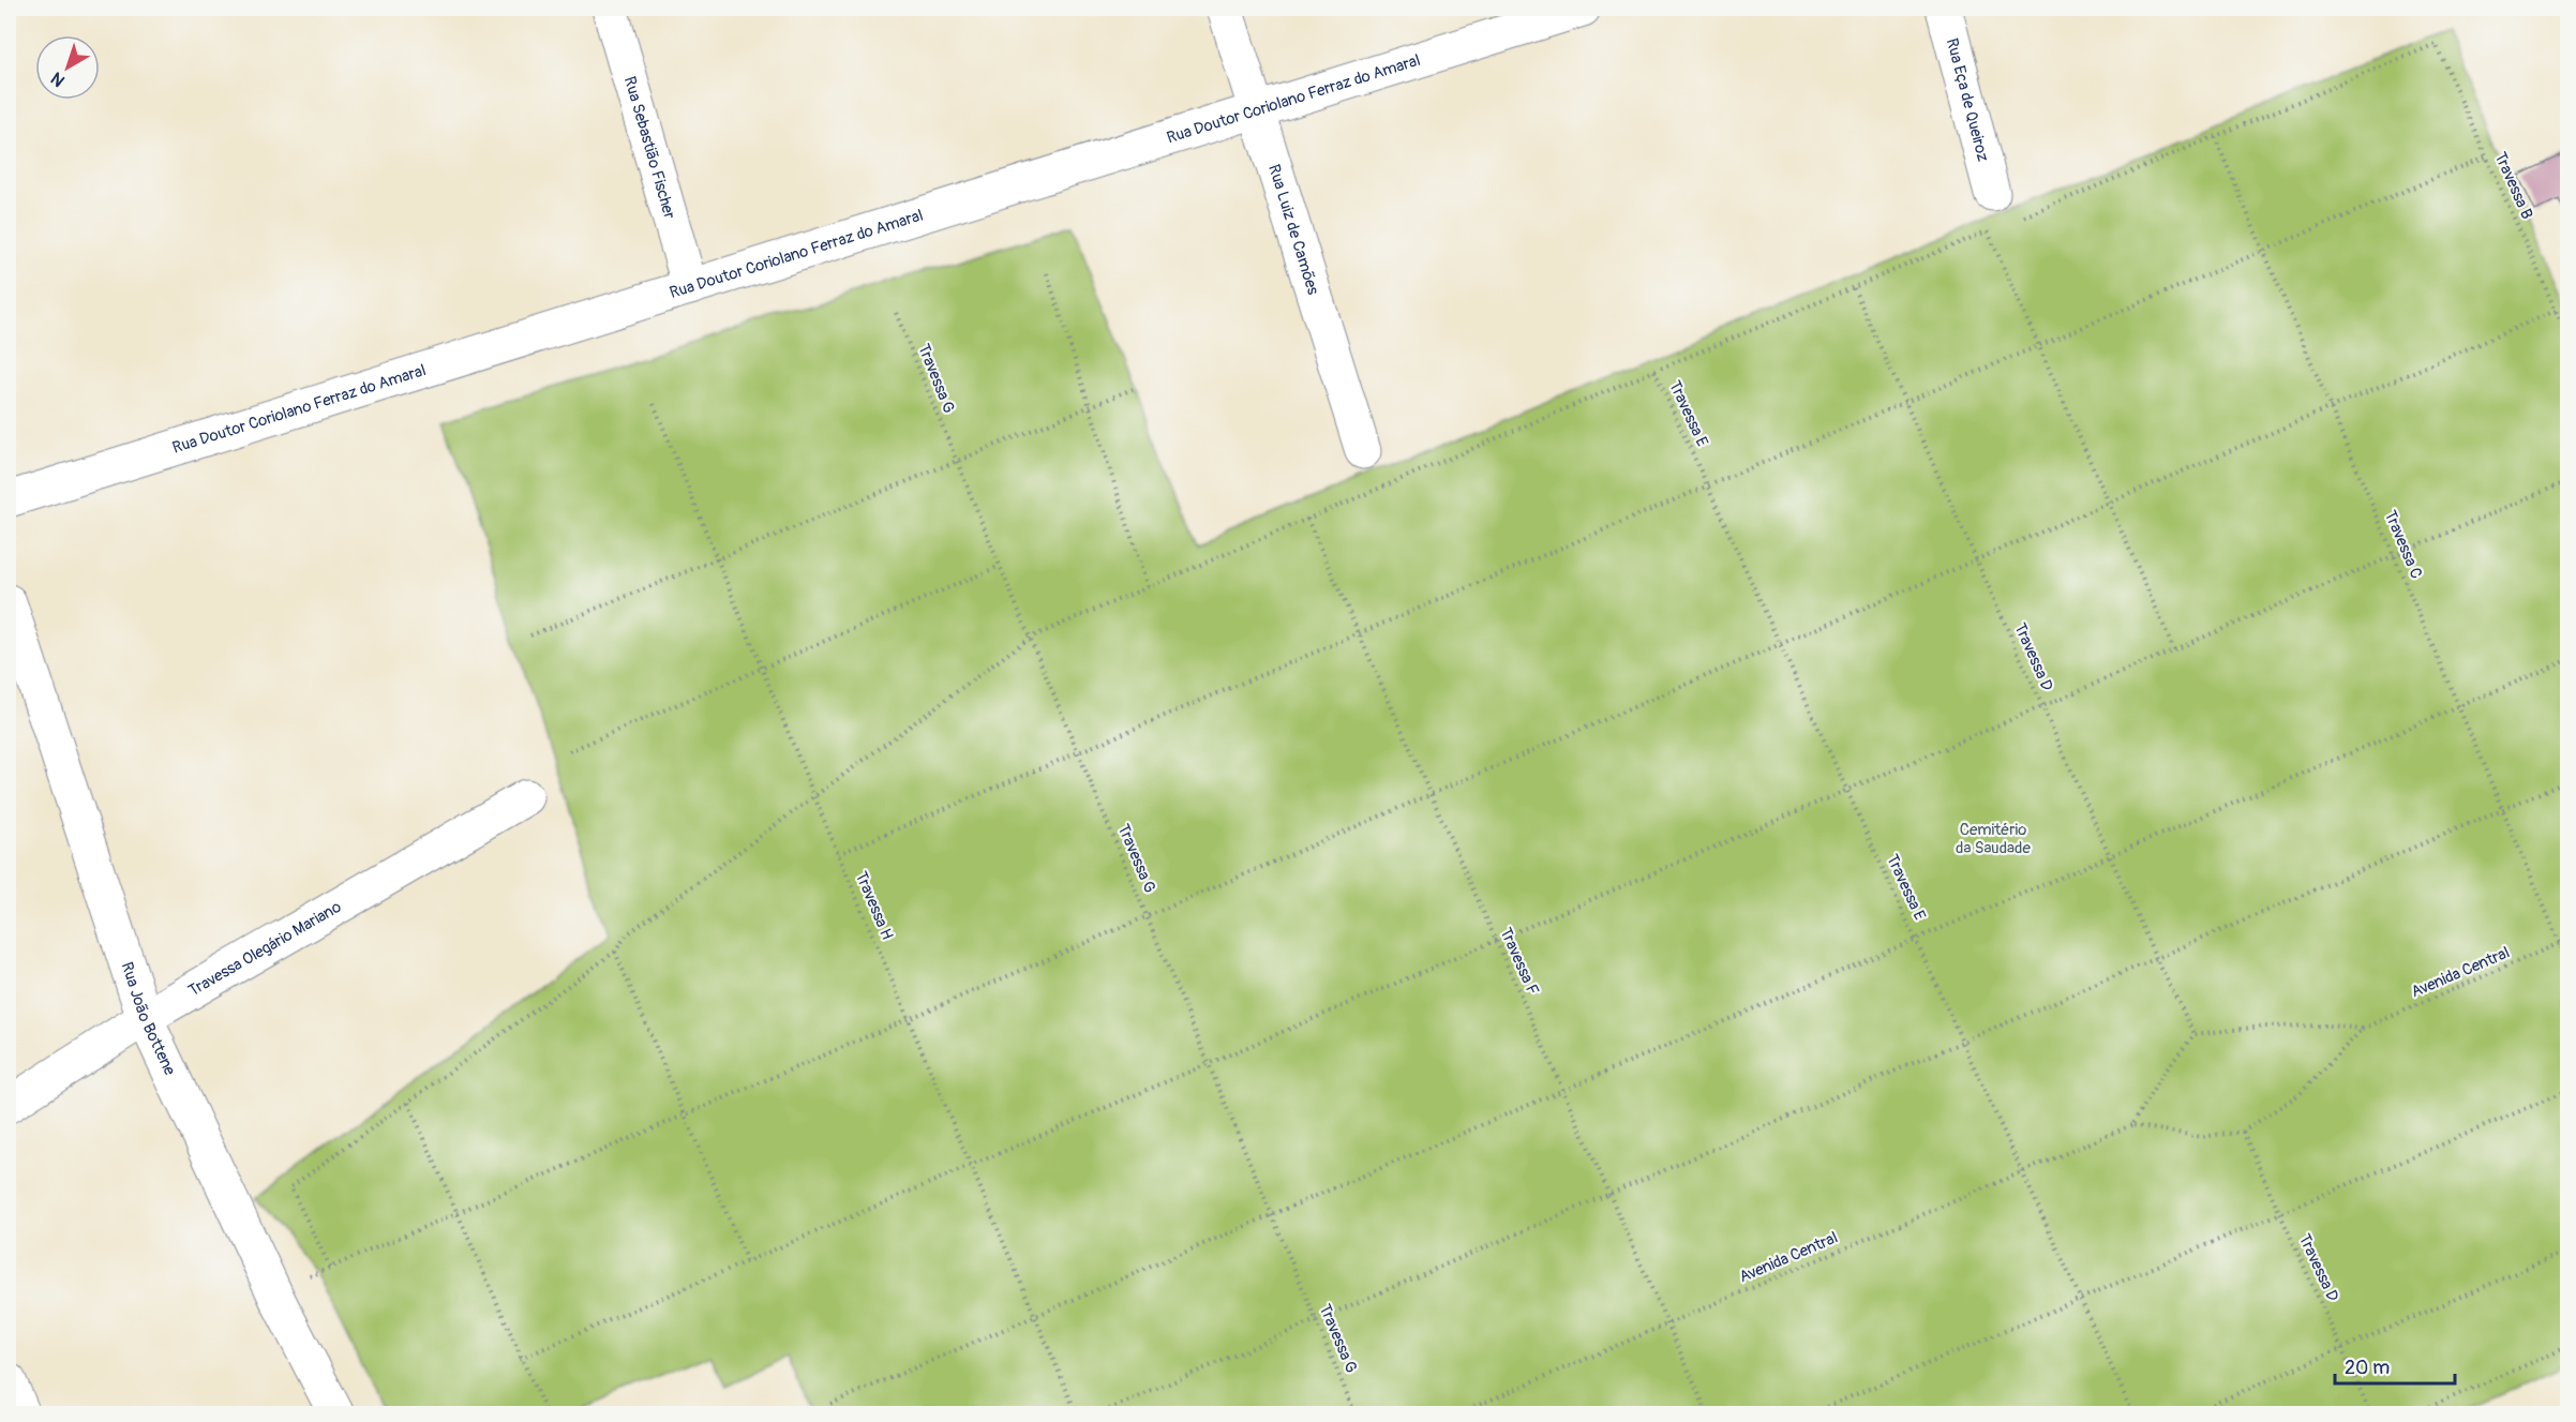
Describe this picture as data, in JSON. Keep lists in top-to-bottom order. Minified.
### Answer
{"streets":{"street":["Rua Doutor Coriolano Ferraz do Amaral","Rua Eça de Queiroz","Rua Sebastião Fischer","Rua Luiz de Camões","Travessa Olegário Mariano","Rua João Bottene"],"path":["Travessa B","Travessa G","Travessa E","Travessa C","Travessa D","Travessa H","Travessa F","Avenida Central"]},"crossings":[["Rua Doutor Coriolano Ferraz do Amaral","Rua Sebastião Fischer"],["Rua Doutor Coriolano Ferraz do Amaral","Rua Luiz de Camões"],["Travessa B","Travessa C"],["Travessa E","Avenida Central"],["Travessa C","Avenida Central"],["Travessa Olegário Mariano","Rua João Bottene"],["Travessa F","Avenida Central"]],"parks":["Cemitério da Saudade"],"scale_bar":"20 m","north":"bottom left"}
